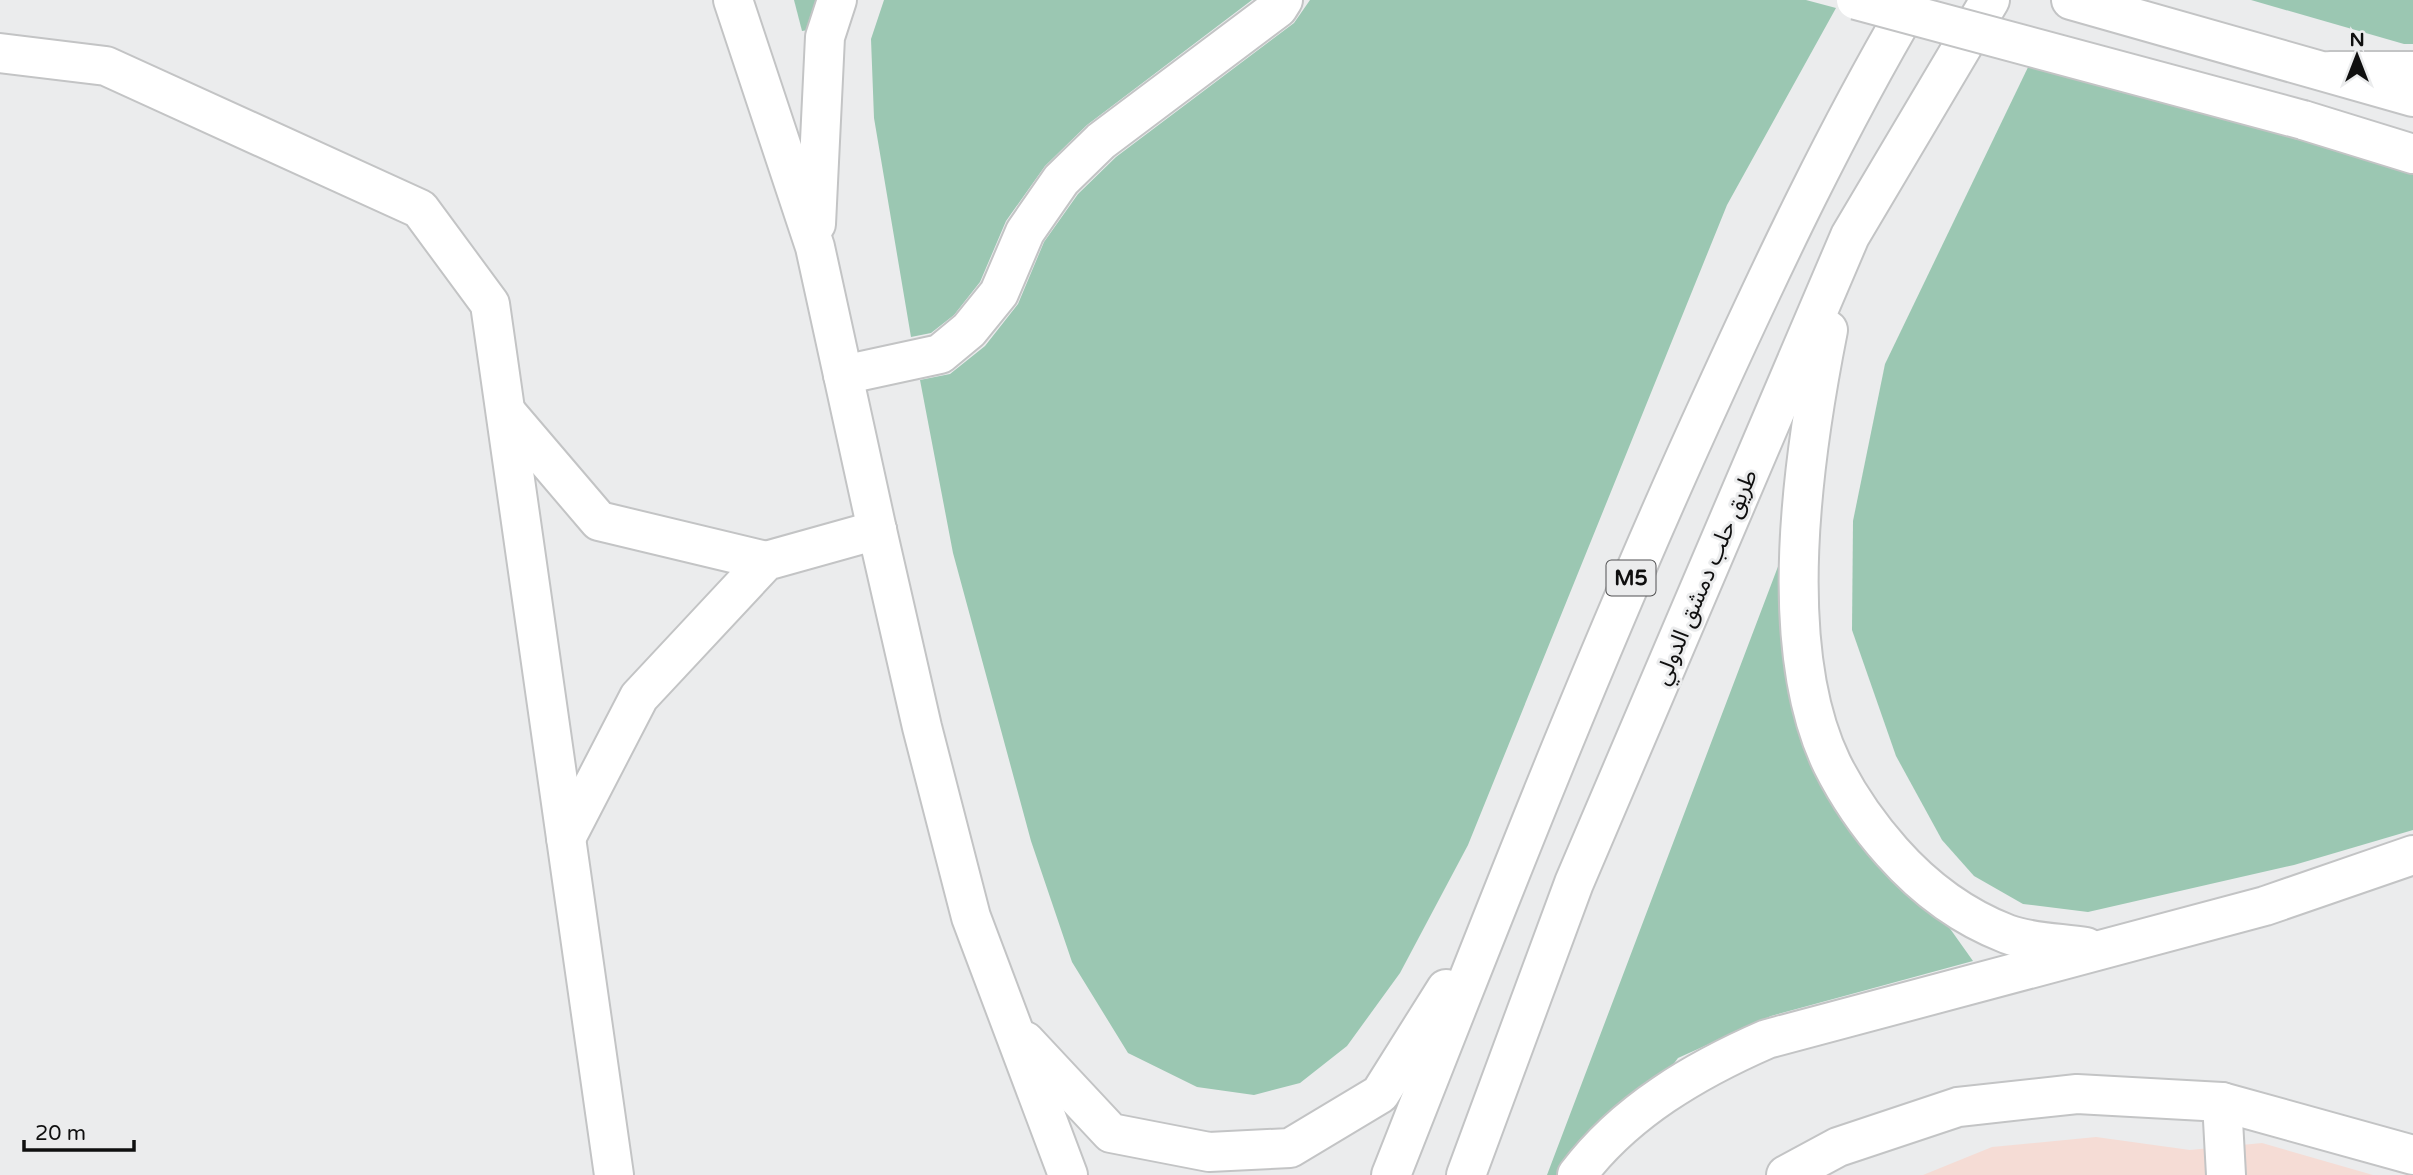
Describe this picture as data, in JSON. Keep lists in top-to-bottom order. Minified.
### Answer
{"streets":{"main road":["طريق حلب دمشق الدولي","M5"]},"scale_bar":"20 m","north":"top"}
